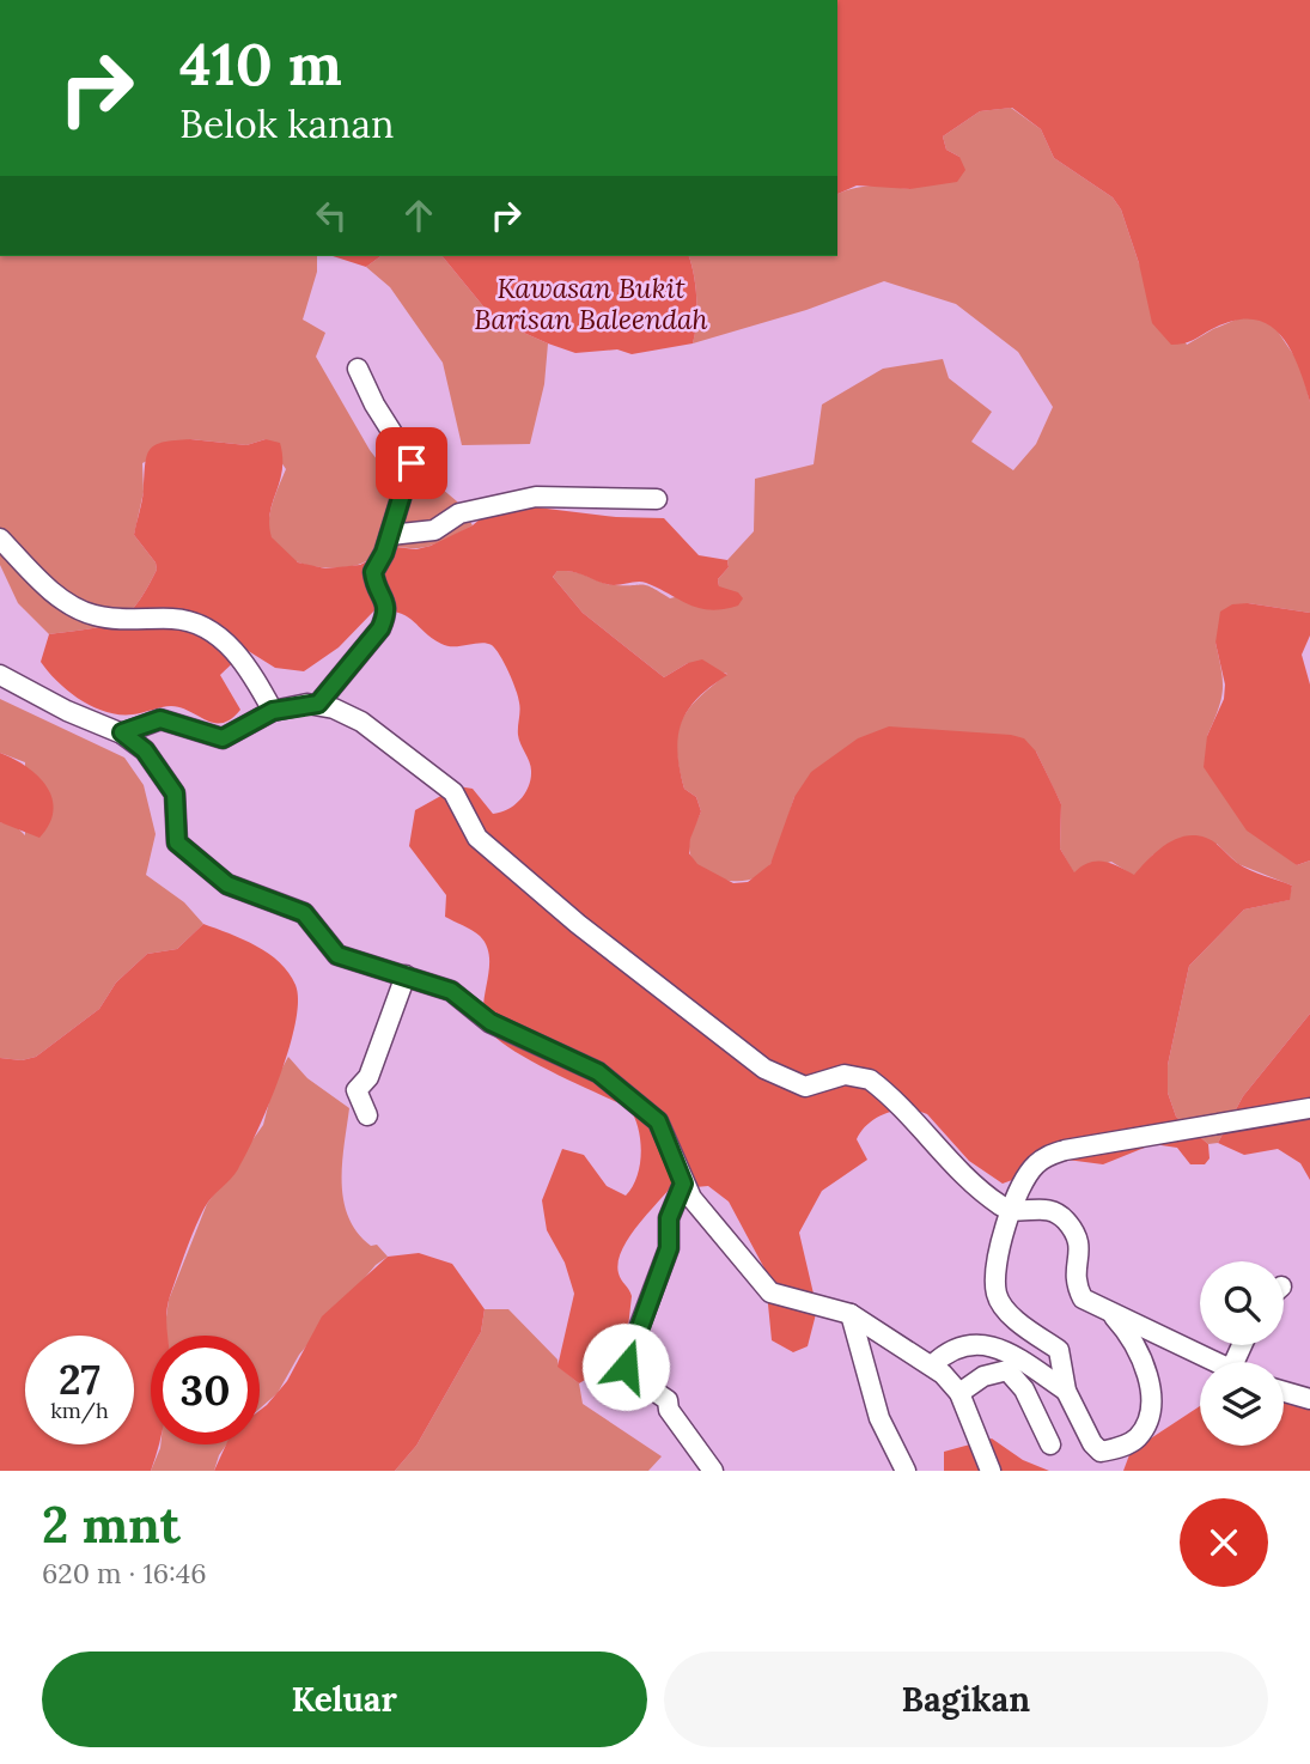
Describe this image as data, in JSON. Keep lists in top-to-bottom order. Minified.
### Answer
{"parks":["Kawasan Bukit Barisan Baleendah"],"page":{"turn":["410 m","Belok kanan"],"speed":"27 km/h","limit":"30","heading":["2 mnt","620 m · 16:46"],"buttons":["Keluar","Bagikan"]}}
